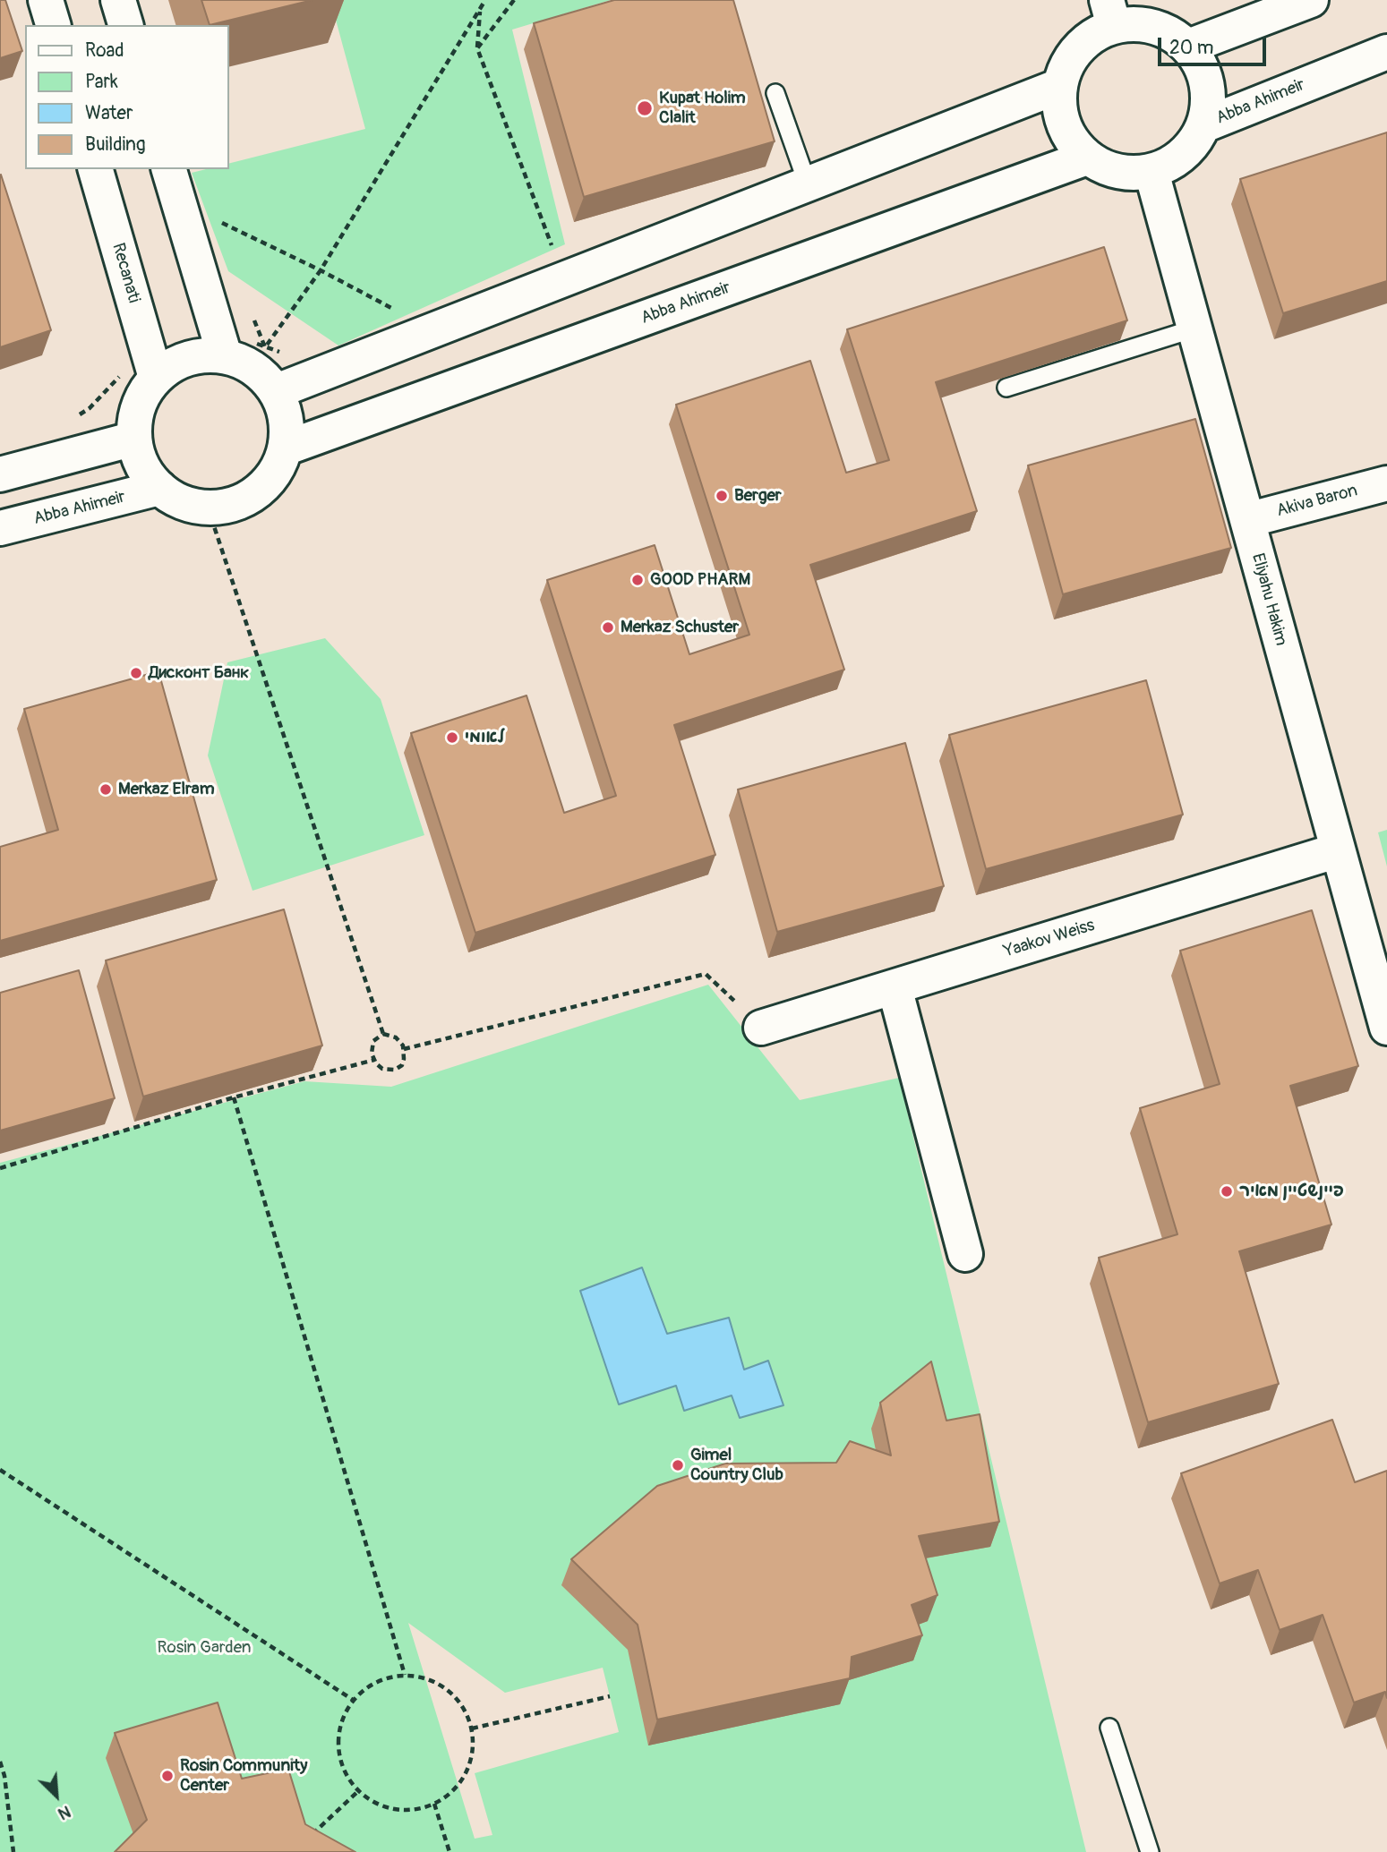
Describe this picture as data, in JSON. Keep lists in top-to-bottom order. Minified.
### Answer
{"streets":{"street":["Abba Ahimeir","Recanati","Akiva Baron","Eliyahu Hakim","Yaakov Weiss"]},"crossings":[["Abba Ahimeir","Recanati"],["Abba Ahimeir","Eliyahu Hakim"],["Akiva Baron","Eliyahu Hakim"],["Eliyahu Hakim","Yaakov Weiss"]],"parks":["Rosin Garden"],"places":["Kupat Holim Clalit","Berger","GOOD PHARM","Merkaz Schuster","Дисконт Банк","לאומי","Merkaz Elram","פיינשטיין מאיר","Gimel Country Club","Rosin Community Center"],"legend":["Road","Park","Water","Building"],"scale_bar":"20 m","north":"bottom right"}
